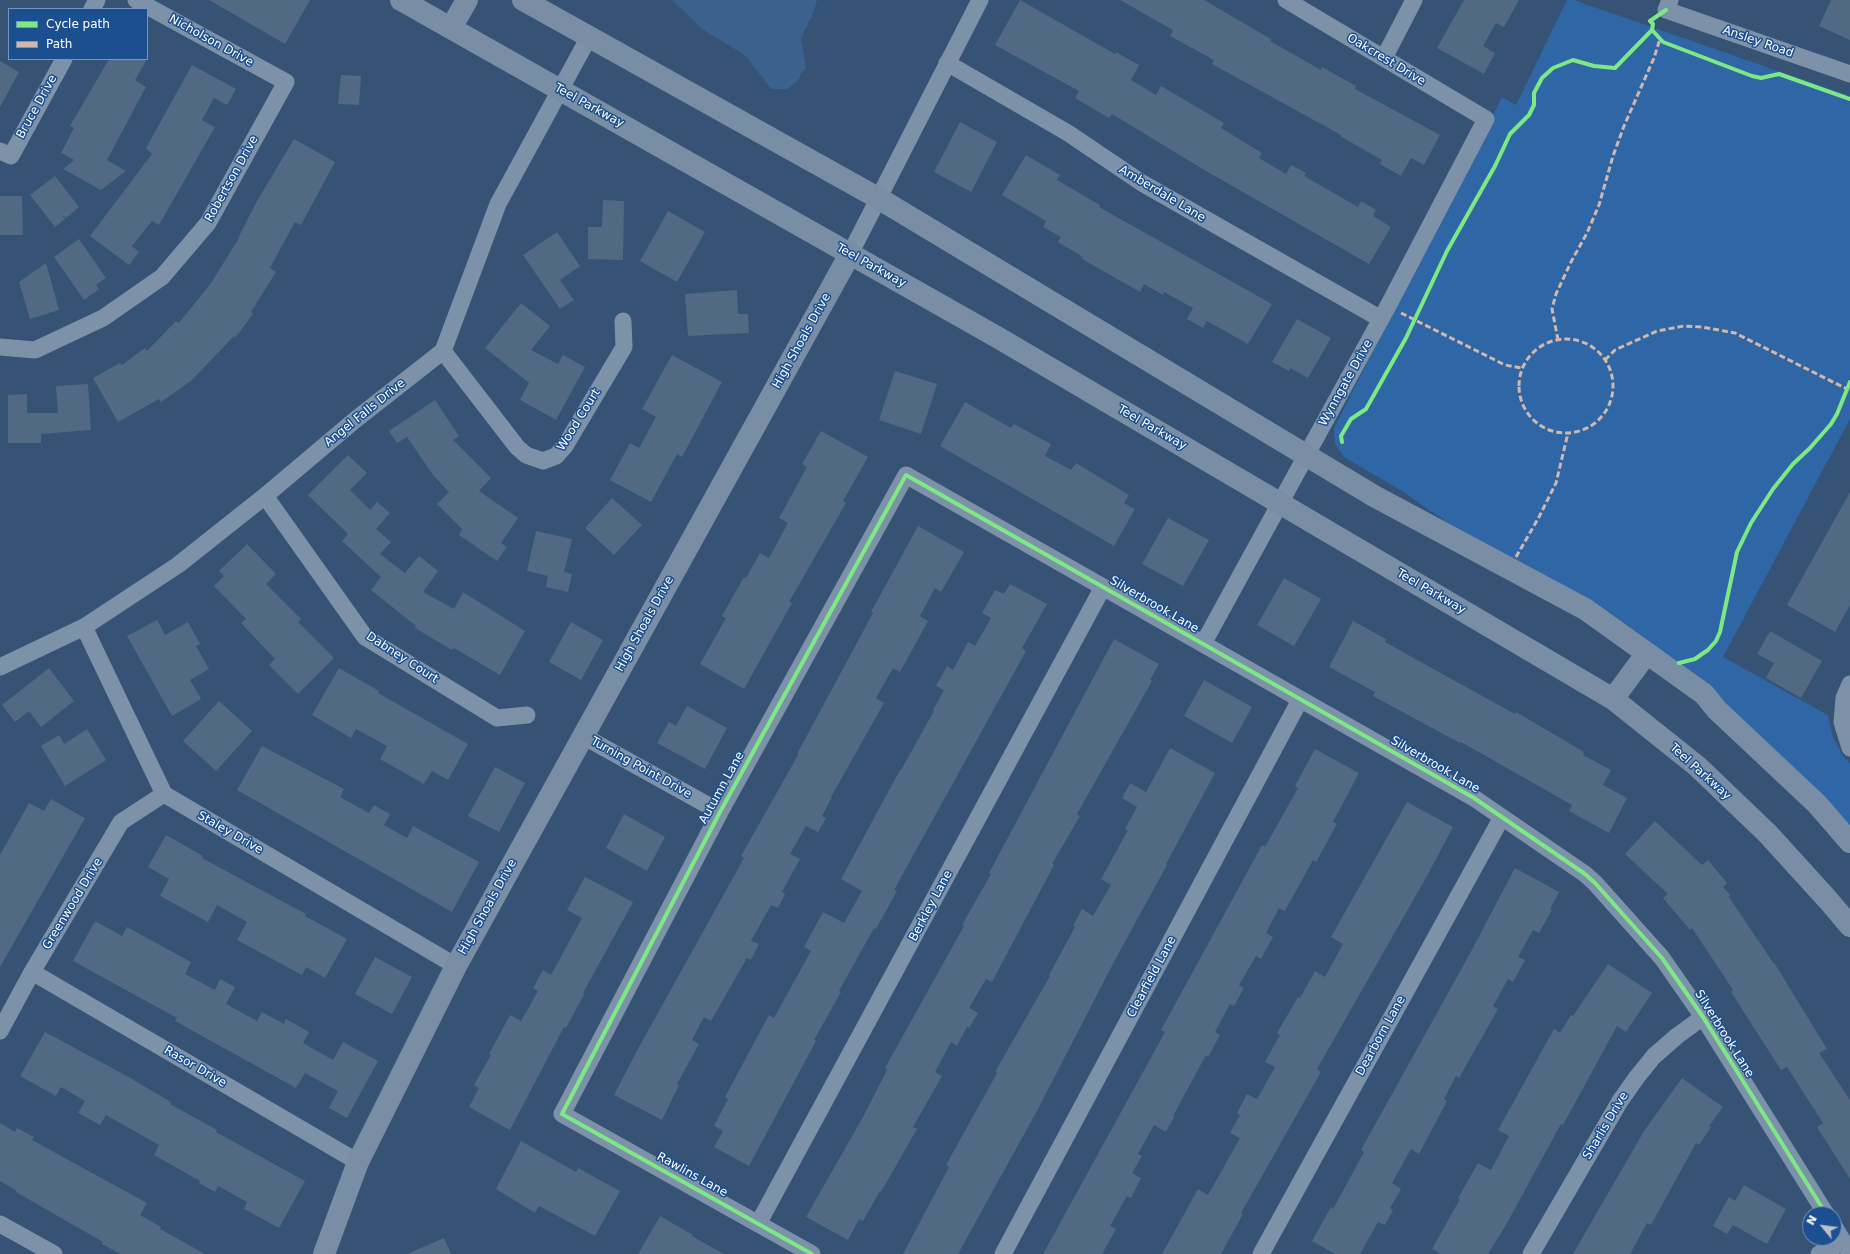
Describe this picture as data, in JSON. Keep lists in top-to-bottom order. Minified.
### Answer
{"streets":{"main road":["Teel Parkway","High Shoals Drive"],"street":["Nicholson Drive","Ansley Road","Oakcrest Drive","Bruce Drive","Robertson Drive","Amberdale Lane","Wynngate Drive","Angel Falls Drive","Wood Court","Silverbrook Lane","Dabney Court","Turning Point Drive","Autumn Lane","Staley Drive","Greenwood Drive","Berkley Lane","Clearfield Lane","Dearborn Lane","Rasor Drive","Sharlis Drive","Rawlins Lane"]},"crossings":[["Nicholson Drive","Robertson Drive"],["Oakcrest Drive","Wynngate Drive"],["Teel Parkway","High Shoals Drive"],["Teel Parkway","Wynngate Drive"],["Amberdale Lane","High Shoals Drive"],["Amberdale Lane","Wynngate Drive"],["High Shoals Drive","Turning Point Drive"],["High Shoals Drive","Staley Drive"],["High Shoals Drive","Rasor Drive"],["Wynngate Drive","Silverbrook Lane"],["Angel Falls Drive","Wood Court"],["Angel Falls Drive","Dabney Court"],["Silverbrook Lane","Autumn Lane"],["Silverbrook Lane","Berkley Lane"],["Silverbrook Lane","Clearfield Lane"],["Silverbrook Lane","Dearborn Lane"],["Silverbrook Lane","Sharlis Drive"],["Turning Point Drive","Autumn Lane"],["Autumn Lane","Rawlins Lane"],["Staley Drive","Greenwood Drive"],["Greenwood Drive","Rasor Drive"],["Berkley Lane","Rawlins Lane"]],"legend":["Cycle path","Path"],"north":"top left"}
